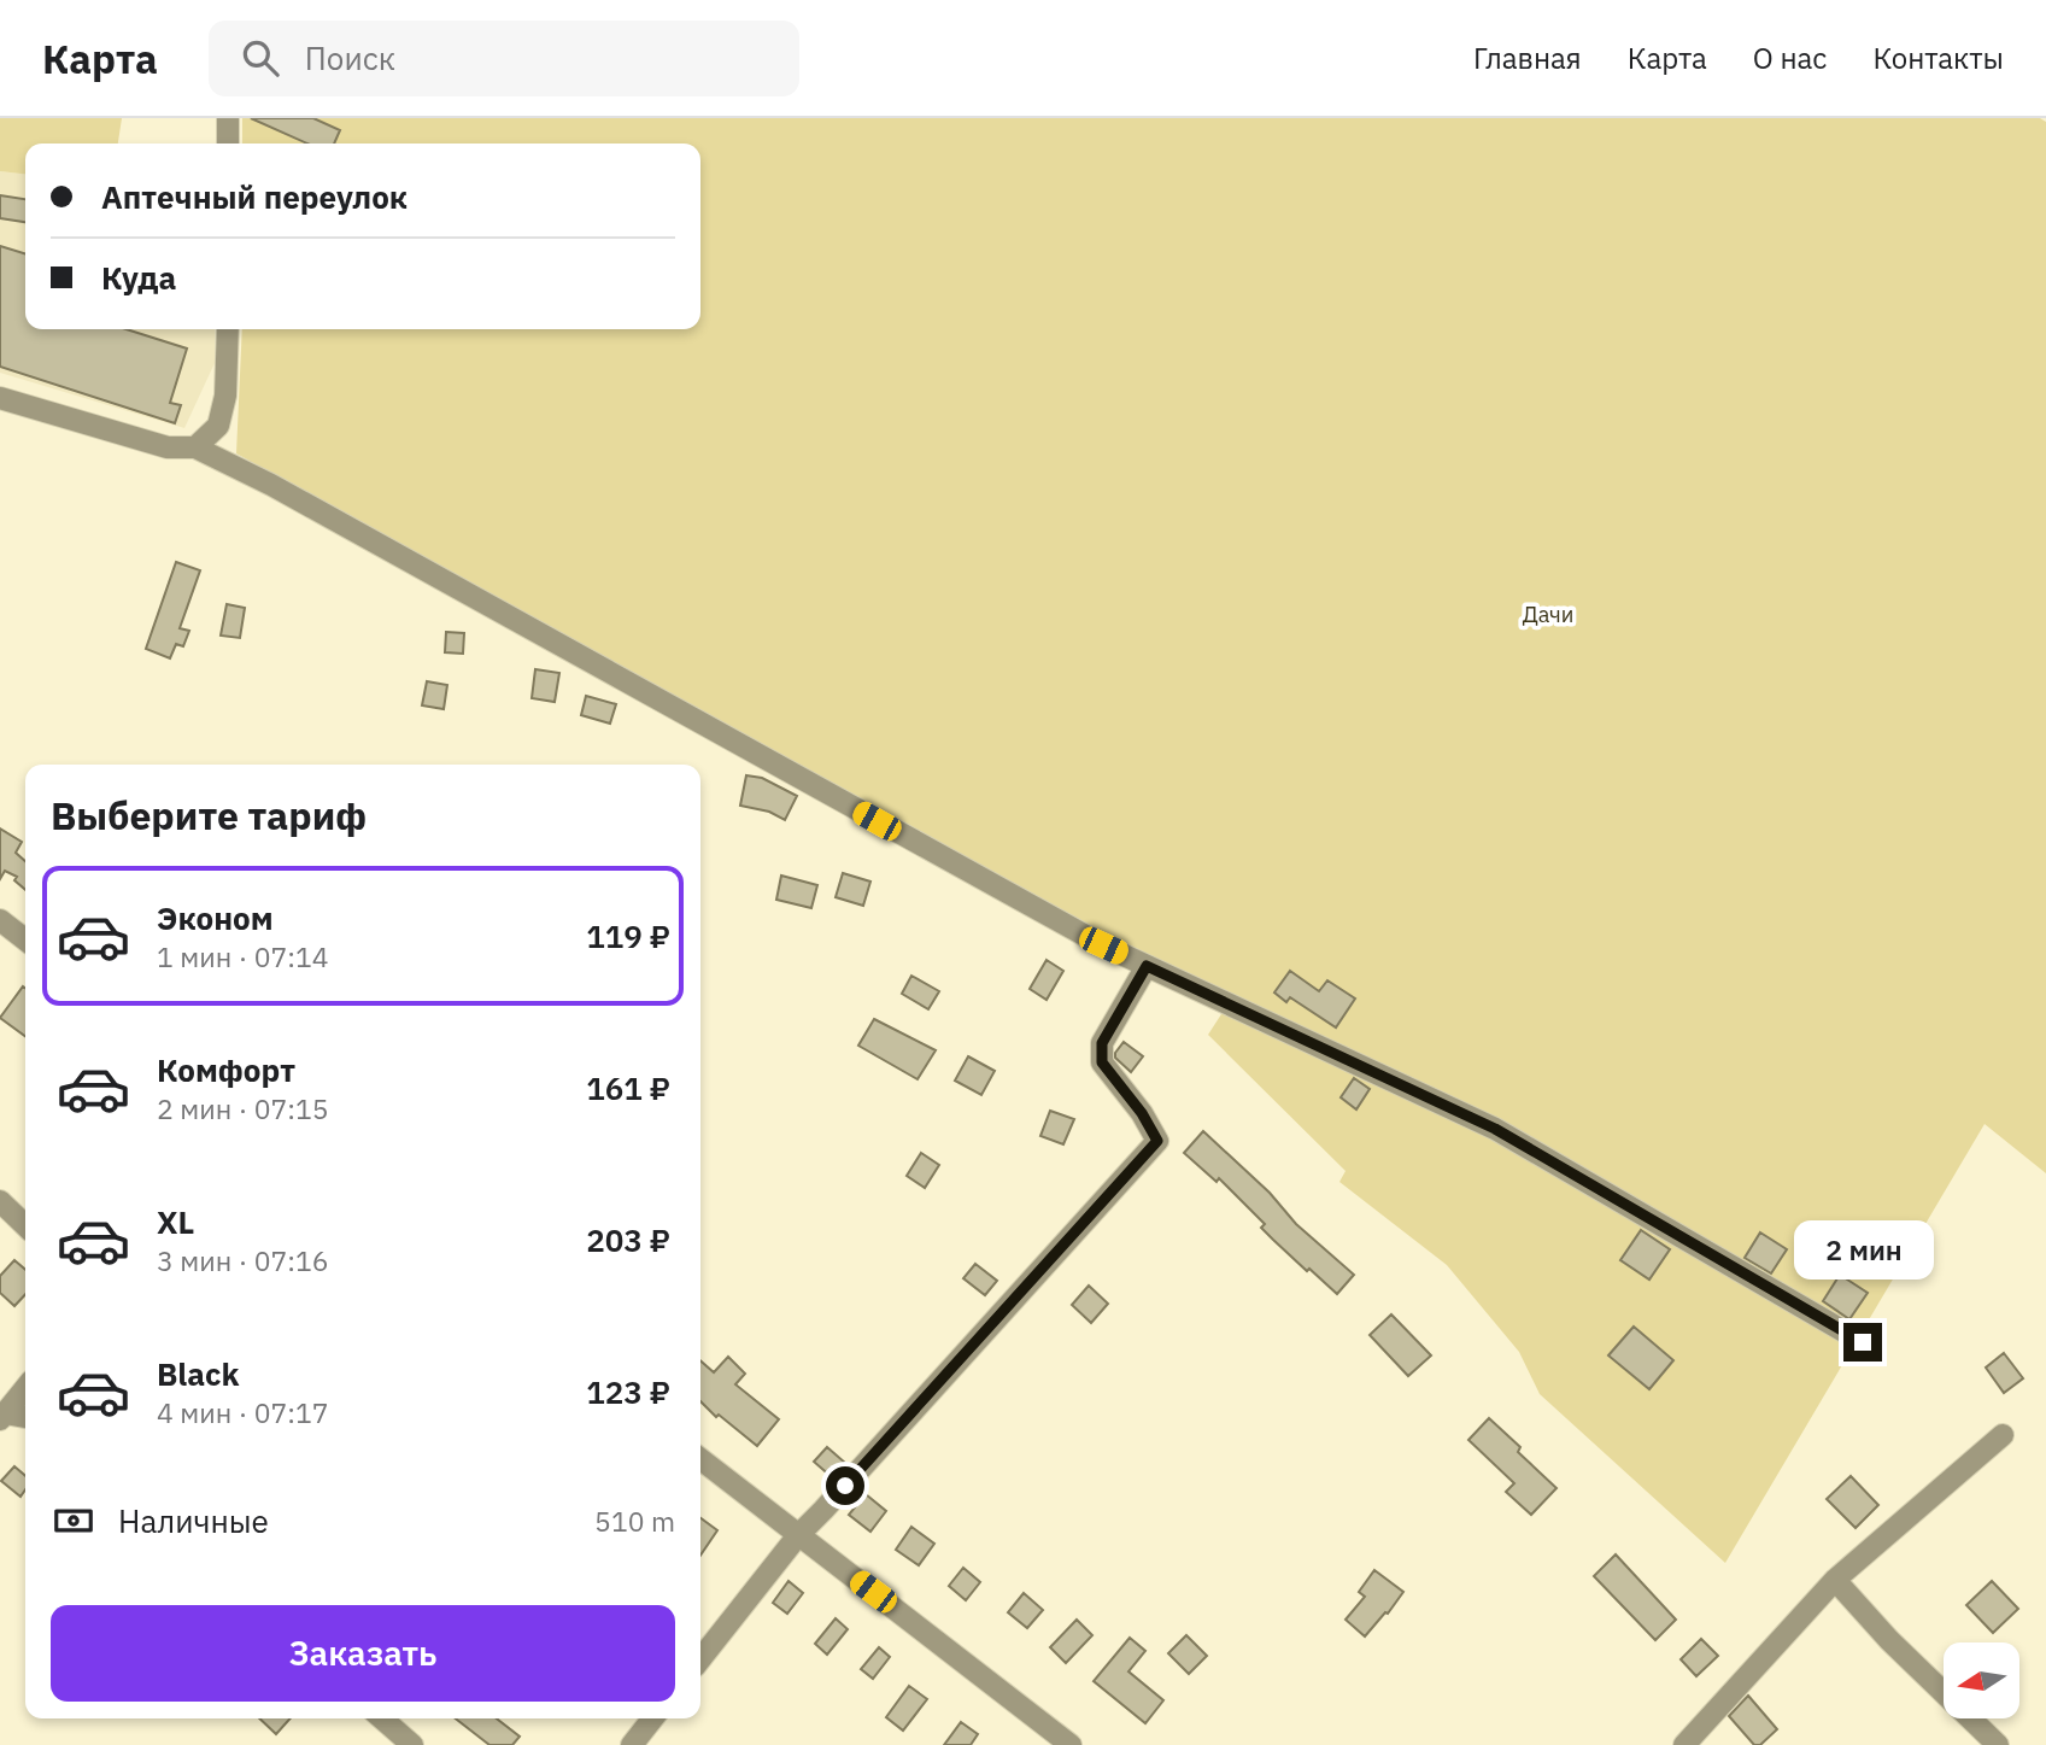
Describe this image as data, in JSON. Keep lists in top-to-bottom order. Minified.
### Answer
{"parks":["Дачи"],"north":"left","page":{"header":"Карта","search":"Поиск","nav":["Главная","Карта","О нас","Контакты"],"banner":["Аптечный переулок","Куда"],"heading":"Выберите тариф","list":[{"name":"Эконом","note":"1 мин · 07:14","value":"119 ₽"},{"name":"Комфорт","note":"2 мин · 07:15","value":"161 ₽"},{"name":"XL","note":"3 мин · 07:16","value":"203 ₽"},{"name":"Black","note":"4 мин · 07:17","value":"123 ₽"}],"bubble":"2 мин","pay":["Наличные","510 m"],"buttons":"Заказать"}}
